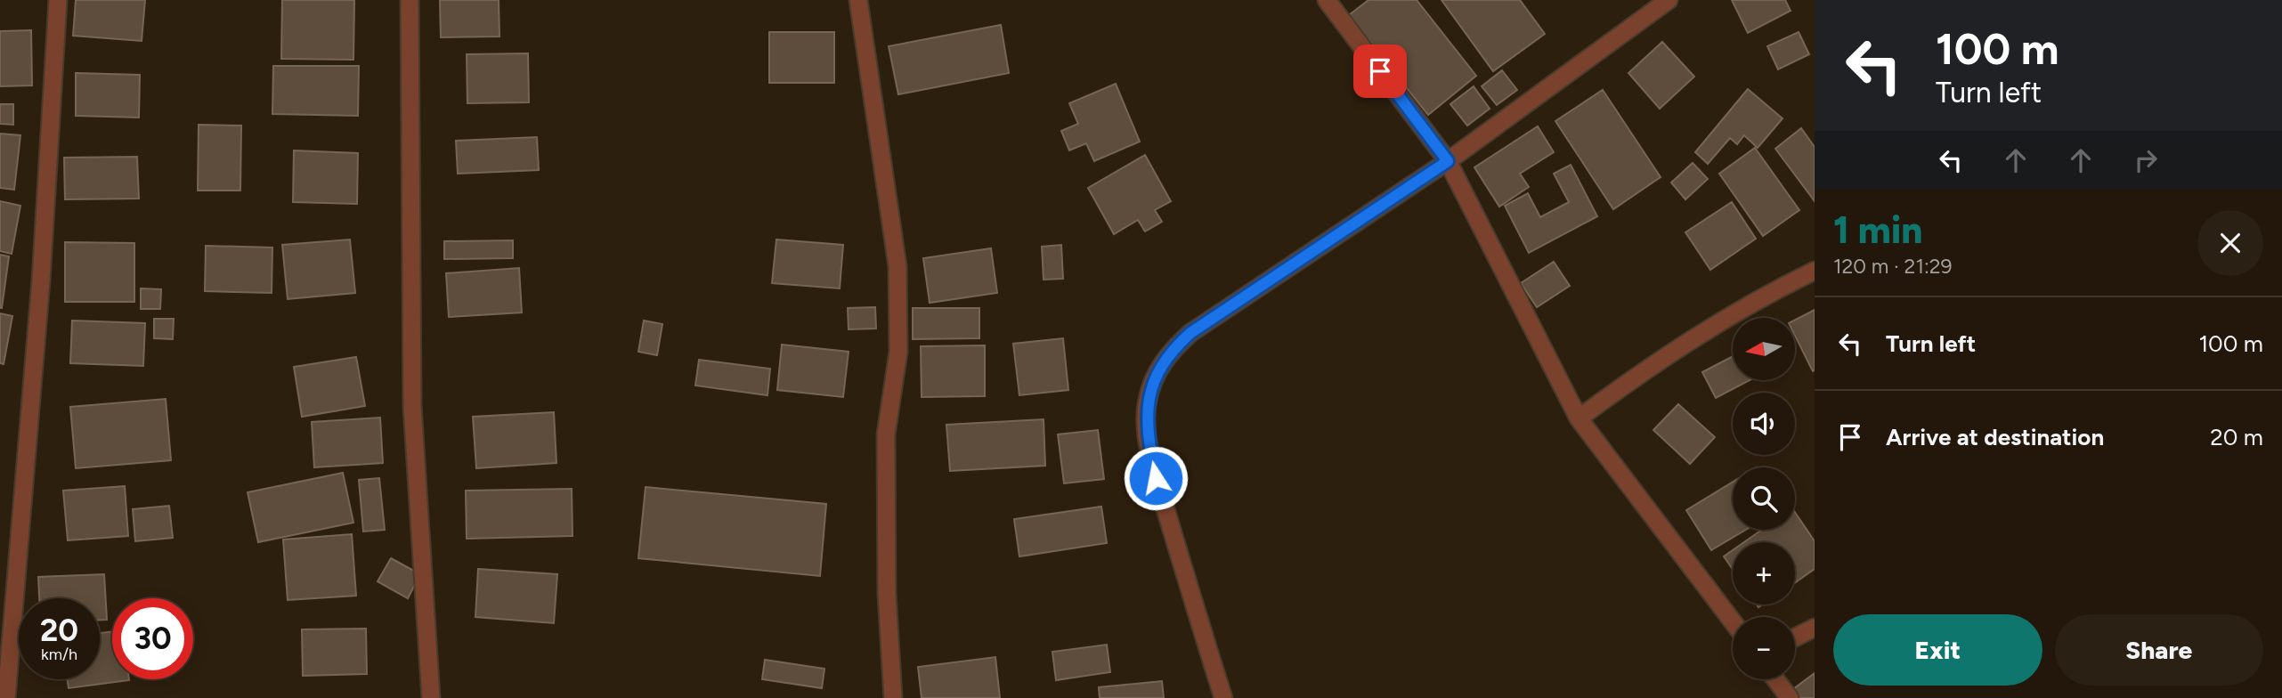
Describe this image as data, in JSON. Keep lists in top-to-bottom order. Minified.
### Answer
{"north":"left","page":{"turn":["100 m","Turn left"],"heading":["1 min","120 m · 21:29"],"list":[{"name":"Turn left","value":"100 m"},{"name":"Arrive at destination","value":"20 m"}],"map_buttons":["+","−"],"speed":"20 km/h","limit":"30","buttons":["Exit","Share"]}}
